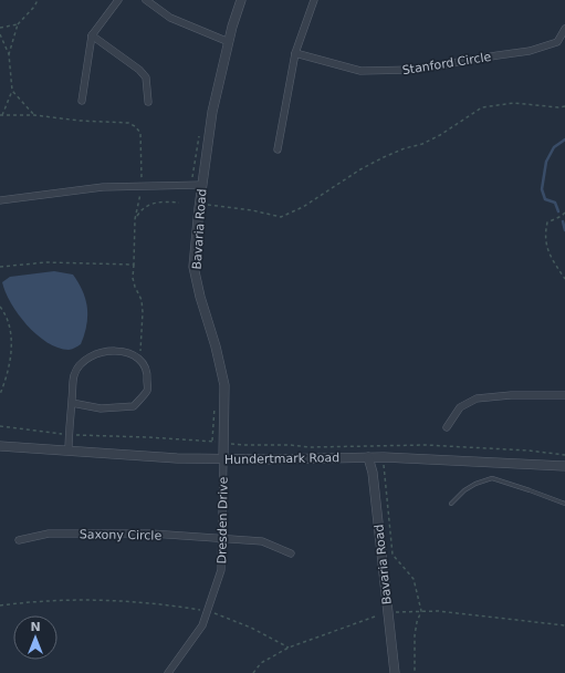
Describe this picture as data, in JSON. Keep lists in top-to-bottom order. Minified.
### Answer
{"streets":{"street":["Stanford Circle","Bavaria Road","Hundertmark Road","Dresden Drive","Saxony Circle"]},"crossings":[["Bavaria Road","Hundertmark Road"],["Bavaria Road","Dresden Drive"],["Hundertmark Road","Dresden Drive"],["Dresden Drive","Saxony Circle"]],"north":"top"}
